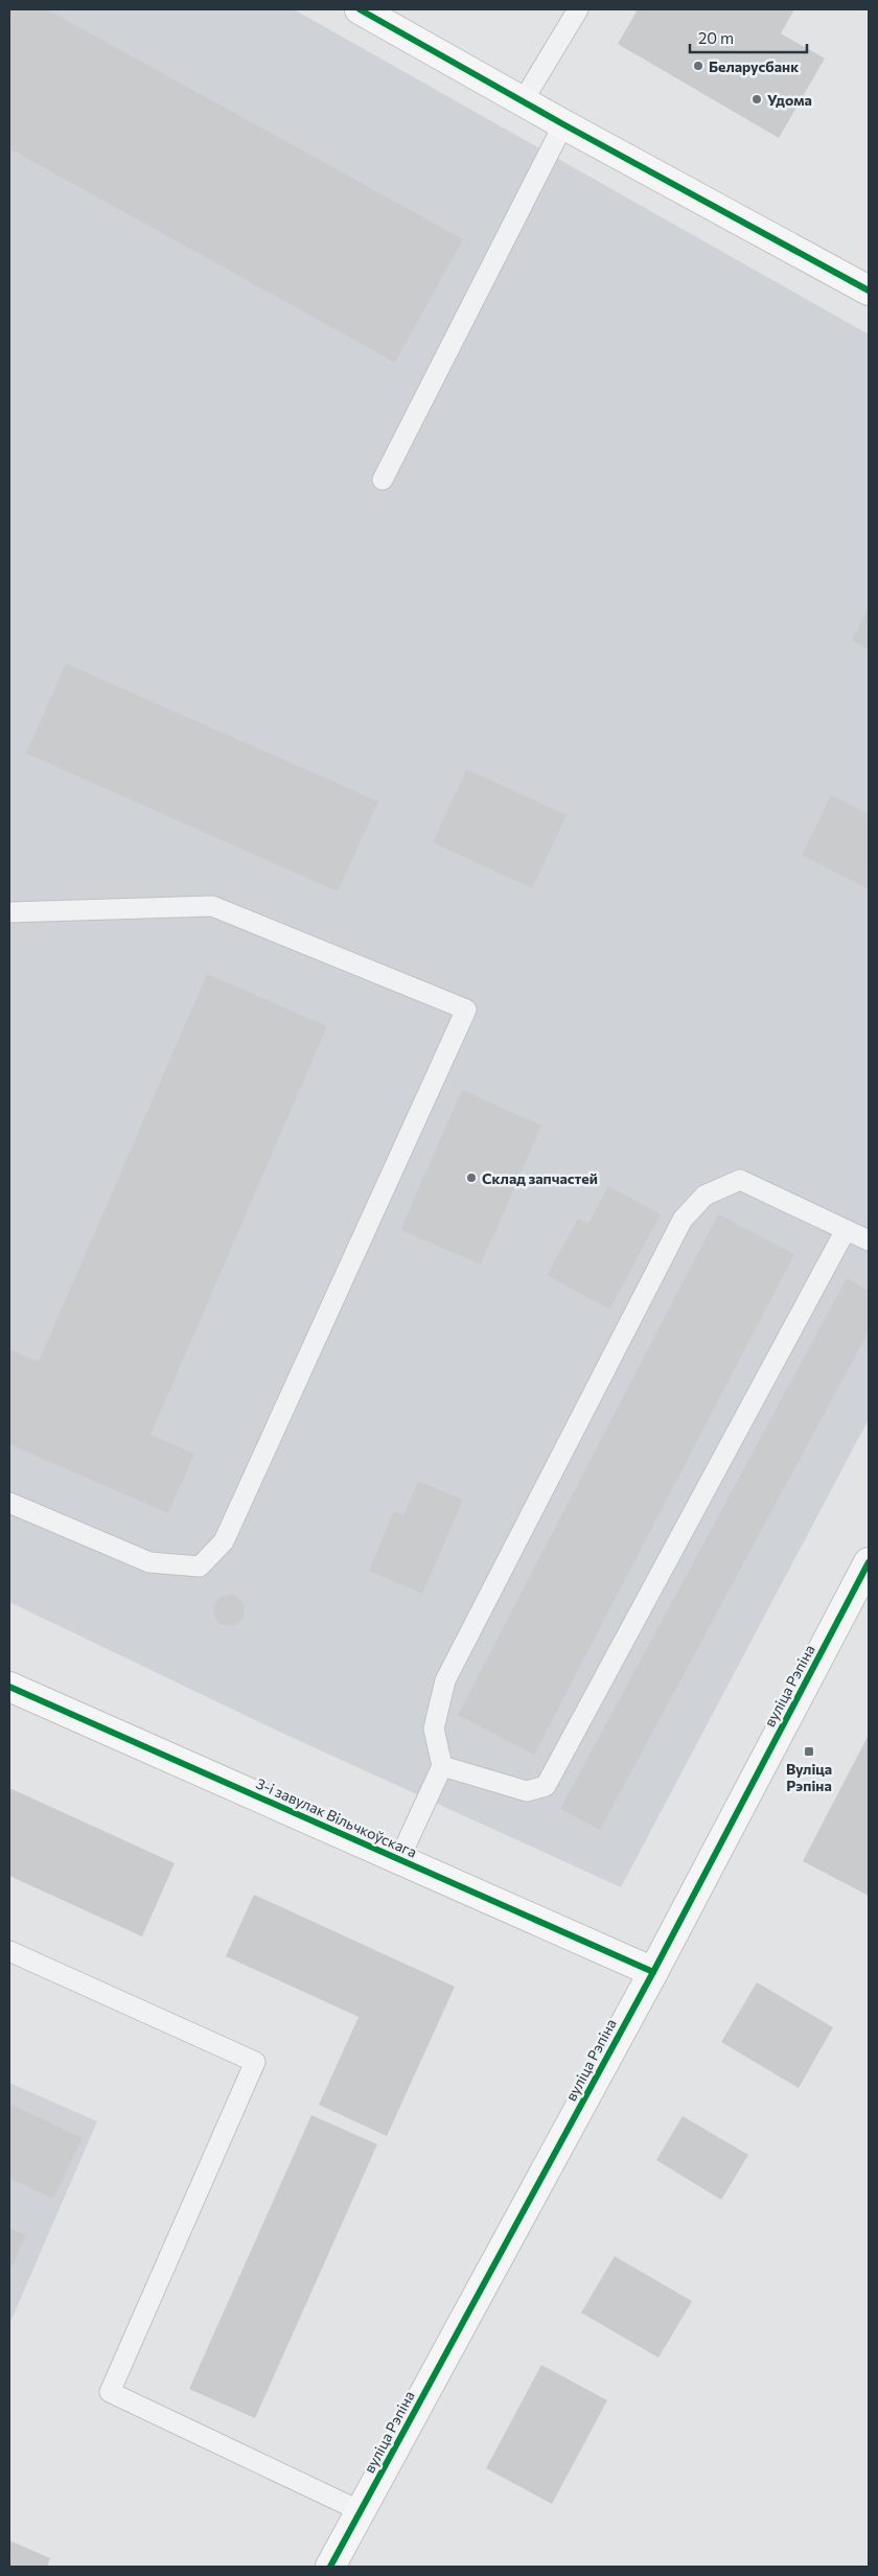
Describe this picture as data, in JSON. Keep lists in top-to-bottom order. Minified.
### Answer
{"streets":{"street":["вуліца Рэпіна","3-і завулак Вільчкоўскага"]},"crossings":[["вуліца Рэпіна","3-і завулак Вільчкоўскага"]],"places":{"other":["Беларусбанк","Удома","Склад запчастей"],"transit":["Вуліца Рэпіна"]},"scale_bar":"20 m"}
